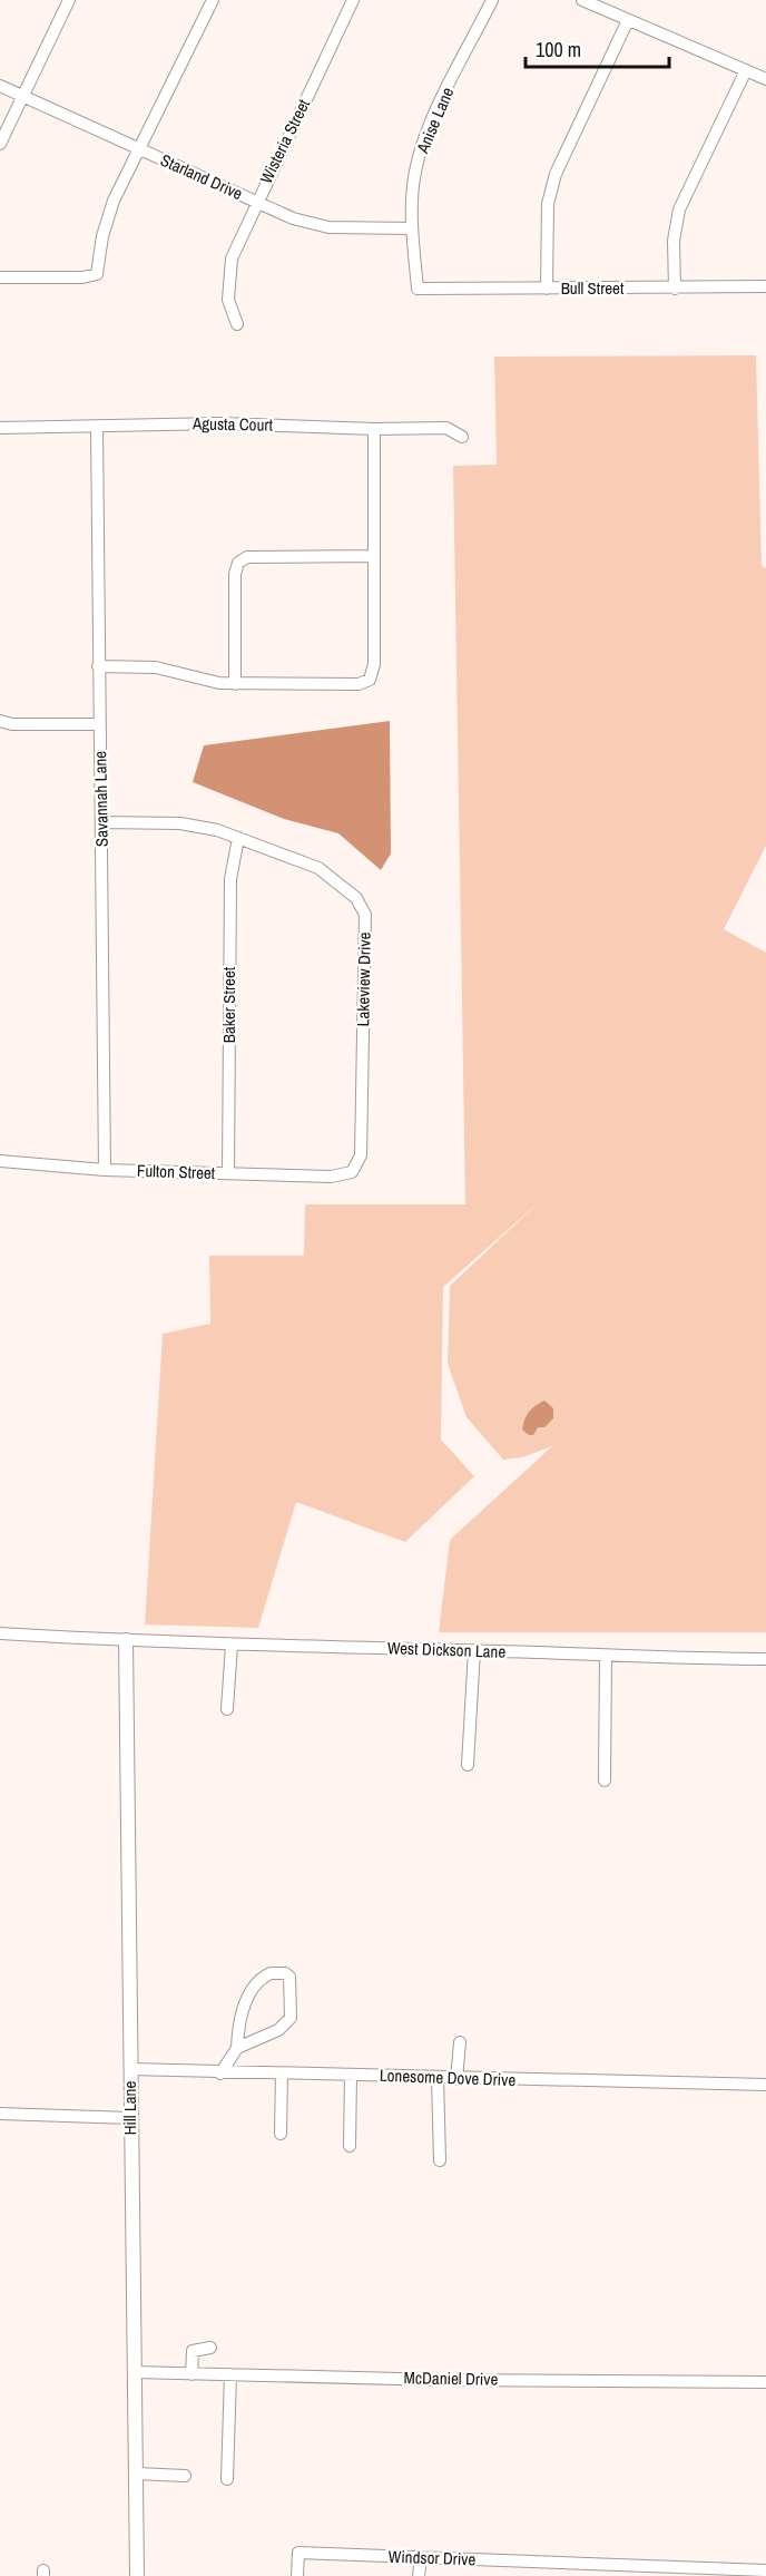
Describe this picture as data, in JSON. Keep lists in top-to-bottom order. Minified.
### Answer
{"streets":{"street":["Anise Lane","Wisteria Street","Starland Drive","Bull Street","Agusta Court","Savannah Lane","Lakeview Drive","Baker Street","Fulton Street","West Dickson Lane","Lonesome Dove Drive","Hill Lane","McDaniel Drive","Windsor Drive"]},"crossings":[["Anise Lane","Starland Drive"],["Anise Lane","Bull Street"],["Wisteria Street","Starland Drive"],["Agusta Court","Savannah Lane"],["Savannah Lane","Lakeview Drive"],["Savannah Lane","Fulton Street"],["Lakeview Drive","Baker Street"],["Lakeview Drive","Fulton Street"],["Baker Street","Fulton Street"],["West Dickson Lane","Hill Lane"],["Lonesome Dove Drive","Hill Lane"],["Hill Lane","McDaniel Drive"]],"scale_bar":"100 m"}
